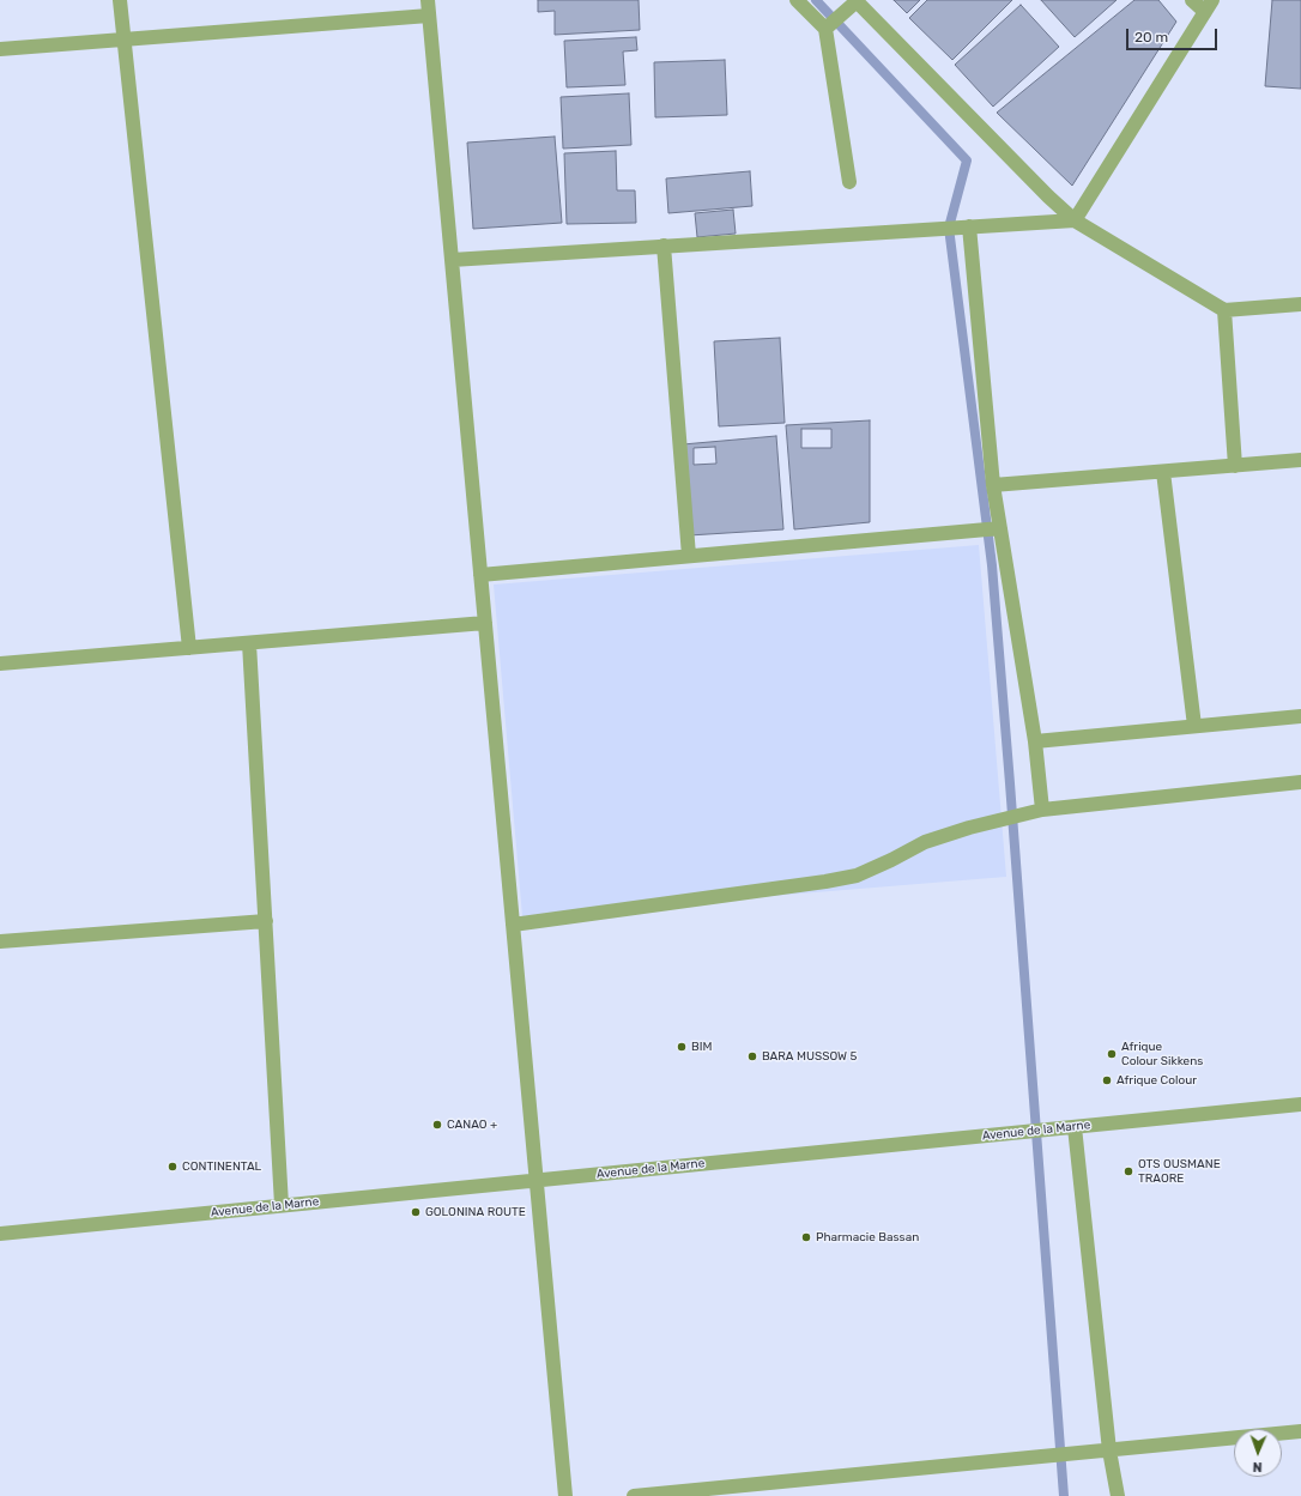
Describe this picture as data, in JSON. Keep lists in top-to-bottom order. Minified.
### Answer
{"streets":{"street":["Avenue de la Marne"]},"places":["BIM","Afrique Colour Sikkens","BARA MUSSOW 5","Afrique Colour","CANAO +","CONTINENTAL","OTS OUSMANE TRAORE","GOLONINA ROUTE","Pharmacie Bassan"],"scale_bar":"20 m","north":"bottom"}
